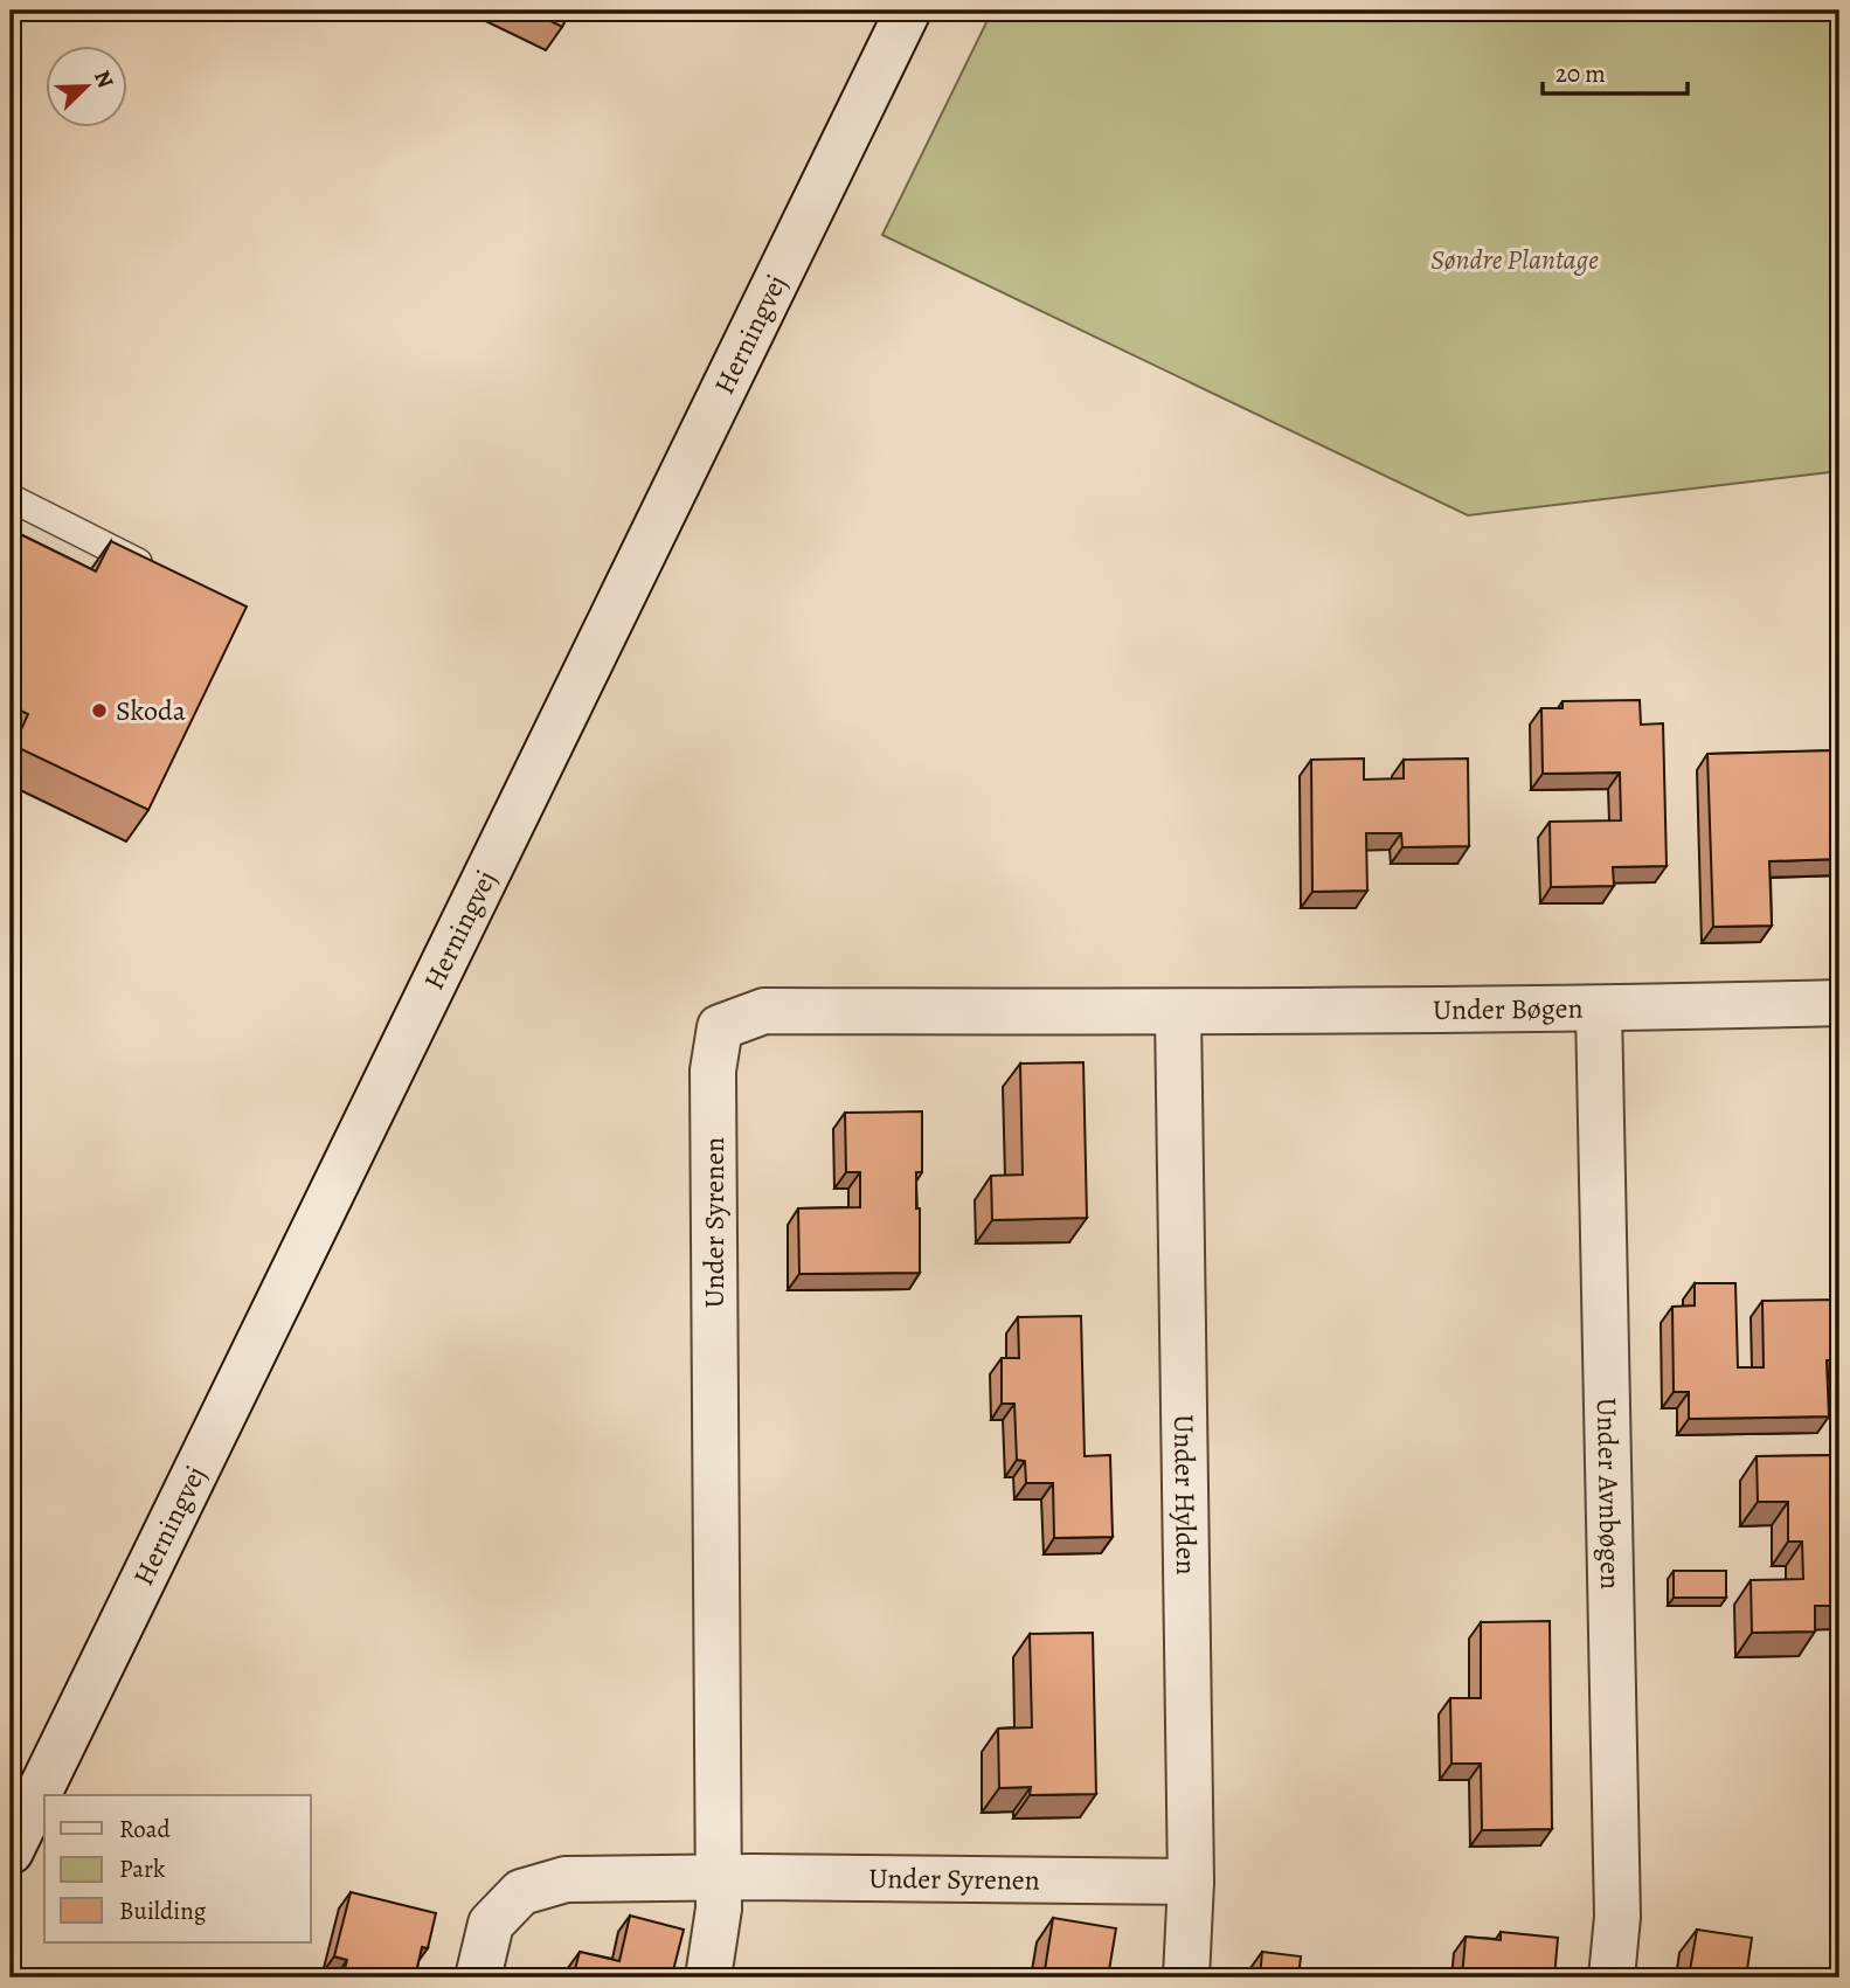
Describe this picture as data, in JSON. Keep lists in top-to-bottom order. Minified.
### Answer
{"streets":{"street":["Herningvej","Under Bøgen","Under Syrenen","Under Avnbøgen","Under Hylden"]},"crossings":[["Under Bøgen","Under Syrenen"],["Under Bøgen","Under Avnbøgen"],["Under Bøgen","Under Hylden"],["Under Syrenen","Under Hylden"]],"parks":["Søndre Plantage"],"places":["Skoda"],"legend":["Road","Park","Building"],"scale_bar":"20 m","north":"top right"}
